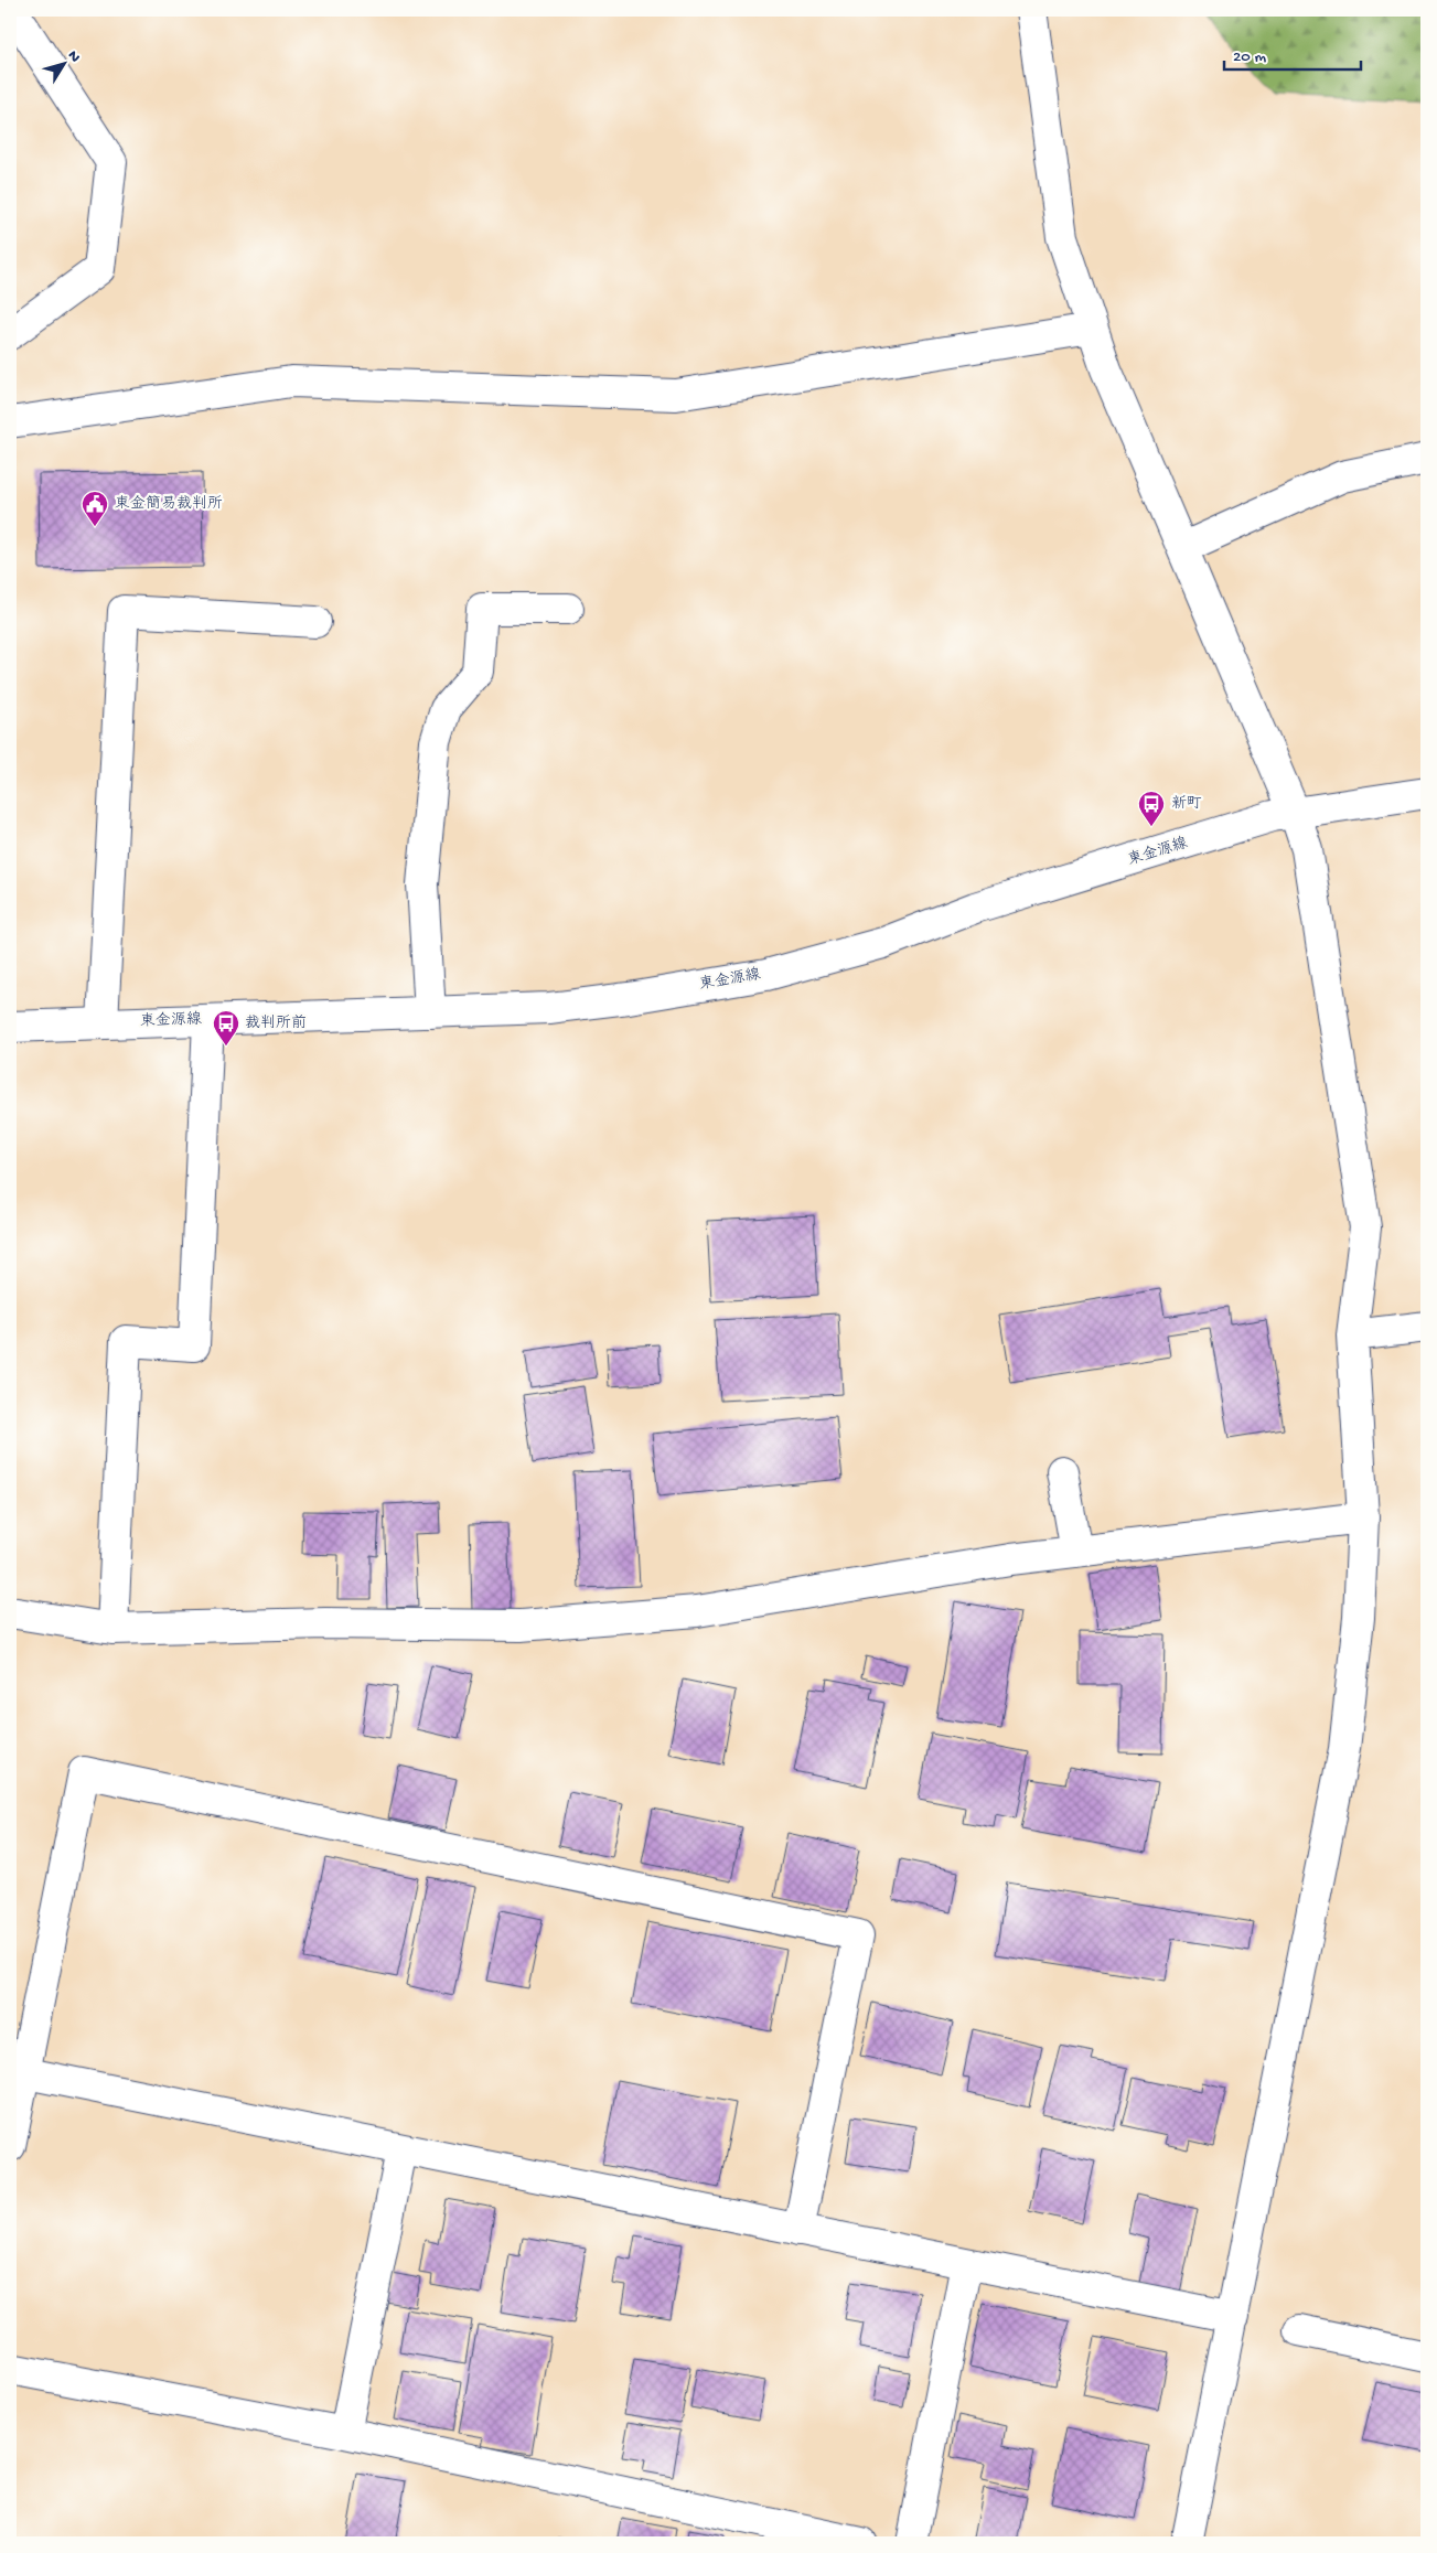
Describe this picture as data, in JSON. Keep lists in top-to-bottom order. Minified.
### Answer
{"streets":{"street":["東金源線"]},"places":{"public building":["東金簡易裁判所"],"bus stop":["新町","裁判所前"]},"scale_bar":"20 m","north":"top right"}
